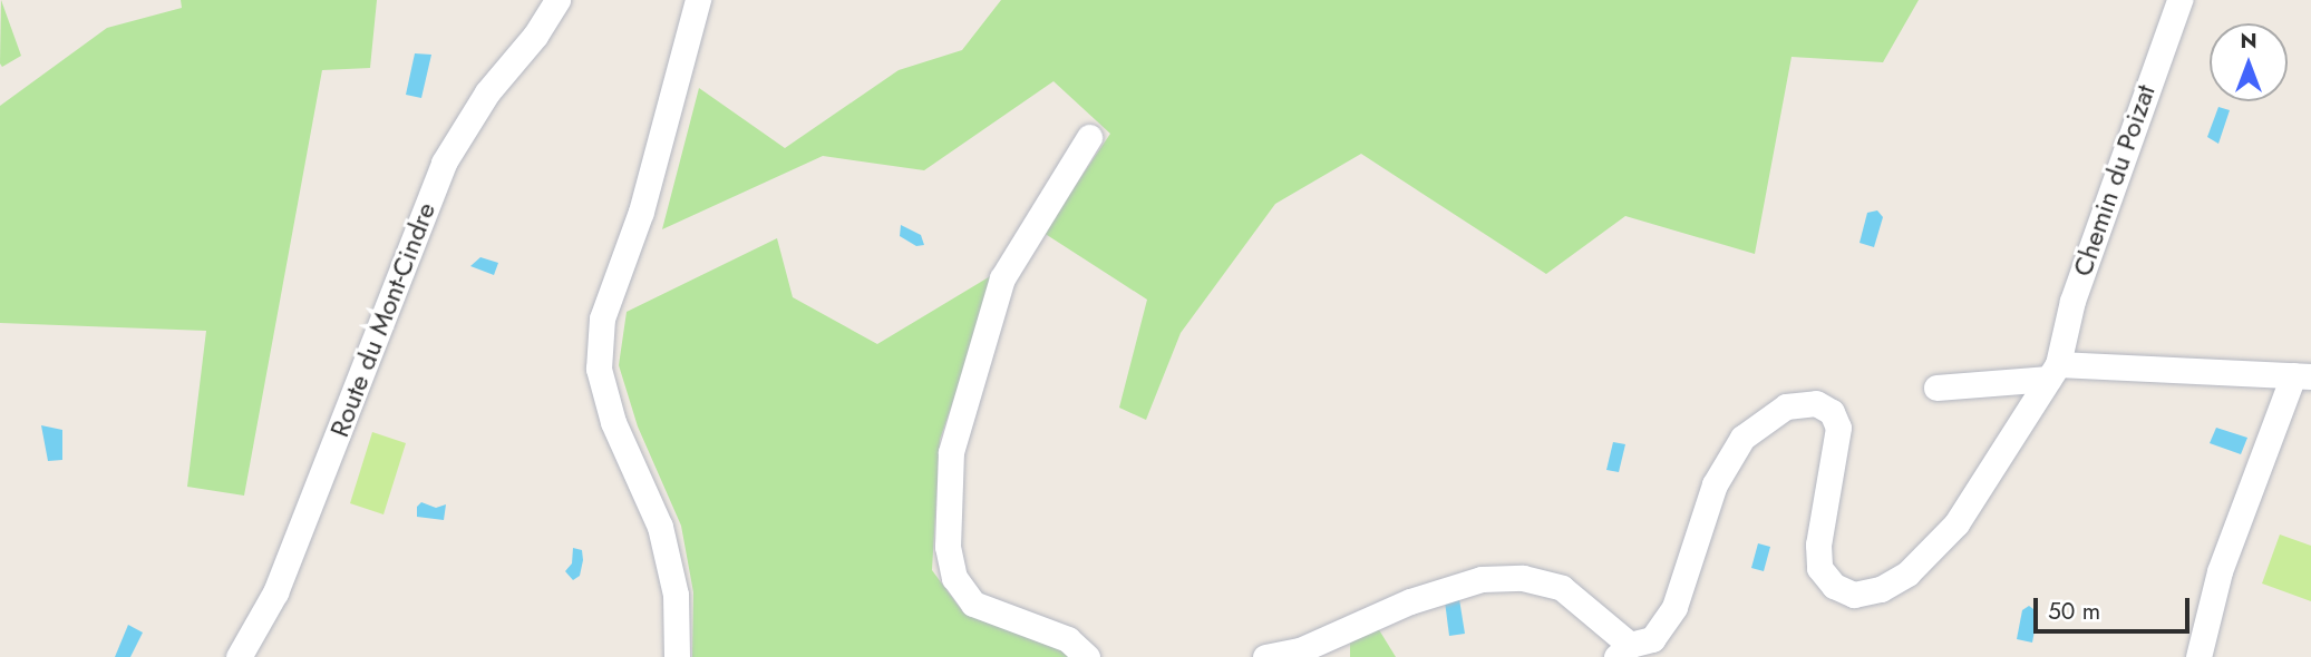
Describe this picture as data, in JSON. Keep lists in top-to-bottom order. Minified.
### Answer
{"streets":{"street":["Chemin du Poizat","Route du Mont-Cindre"]},"scale_bar":"50 m","north":"top"}
